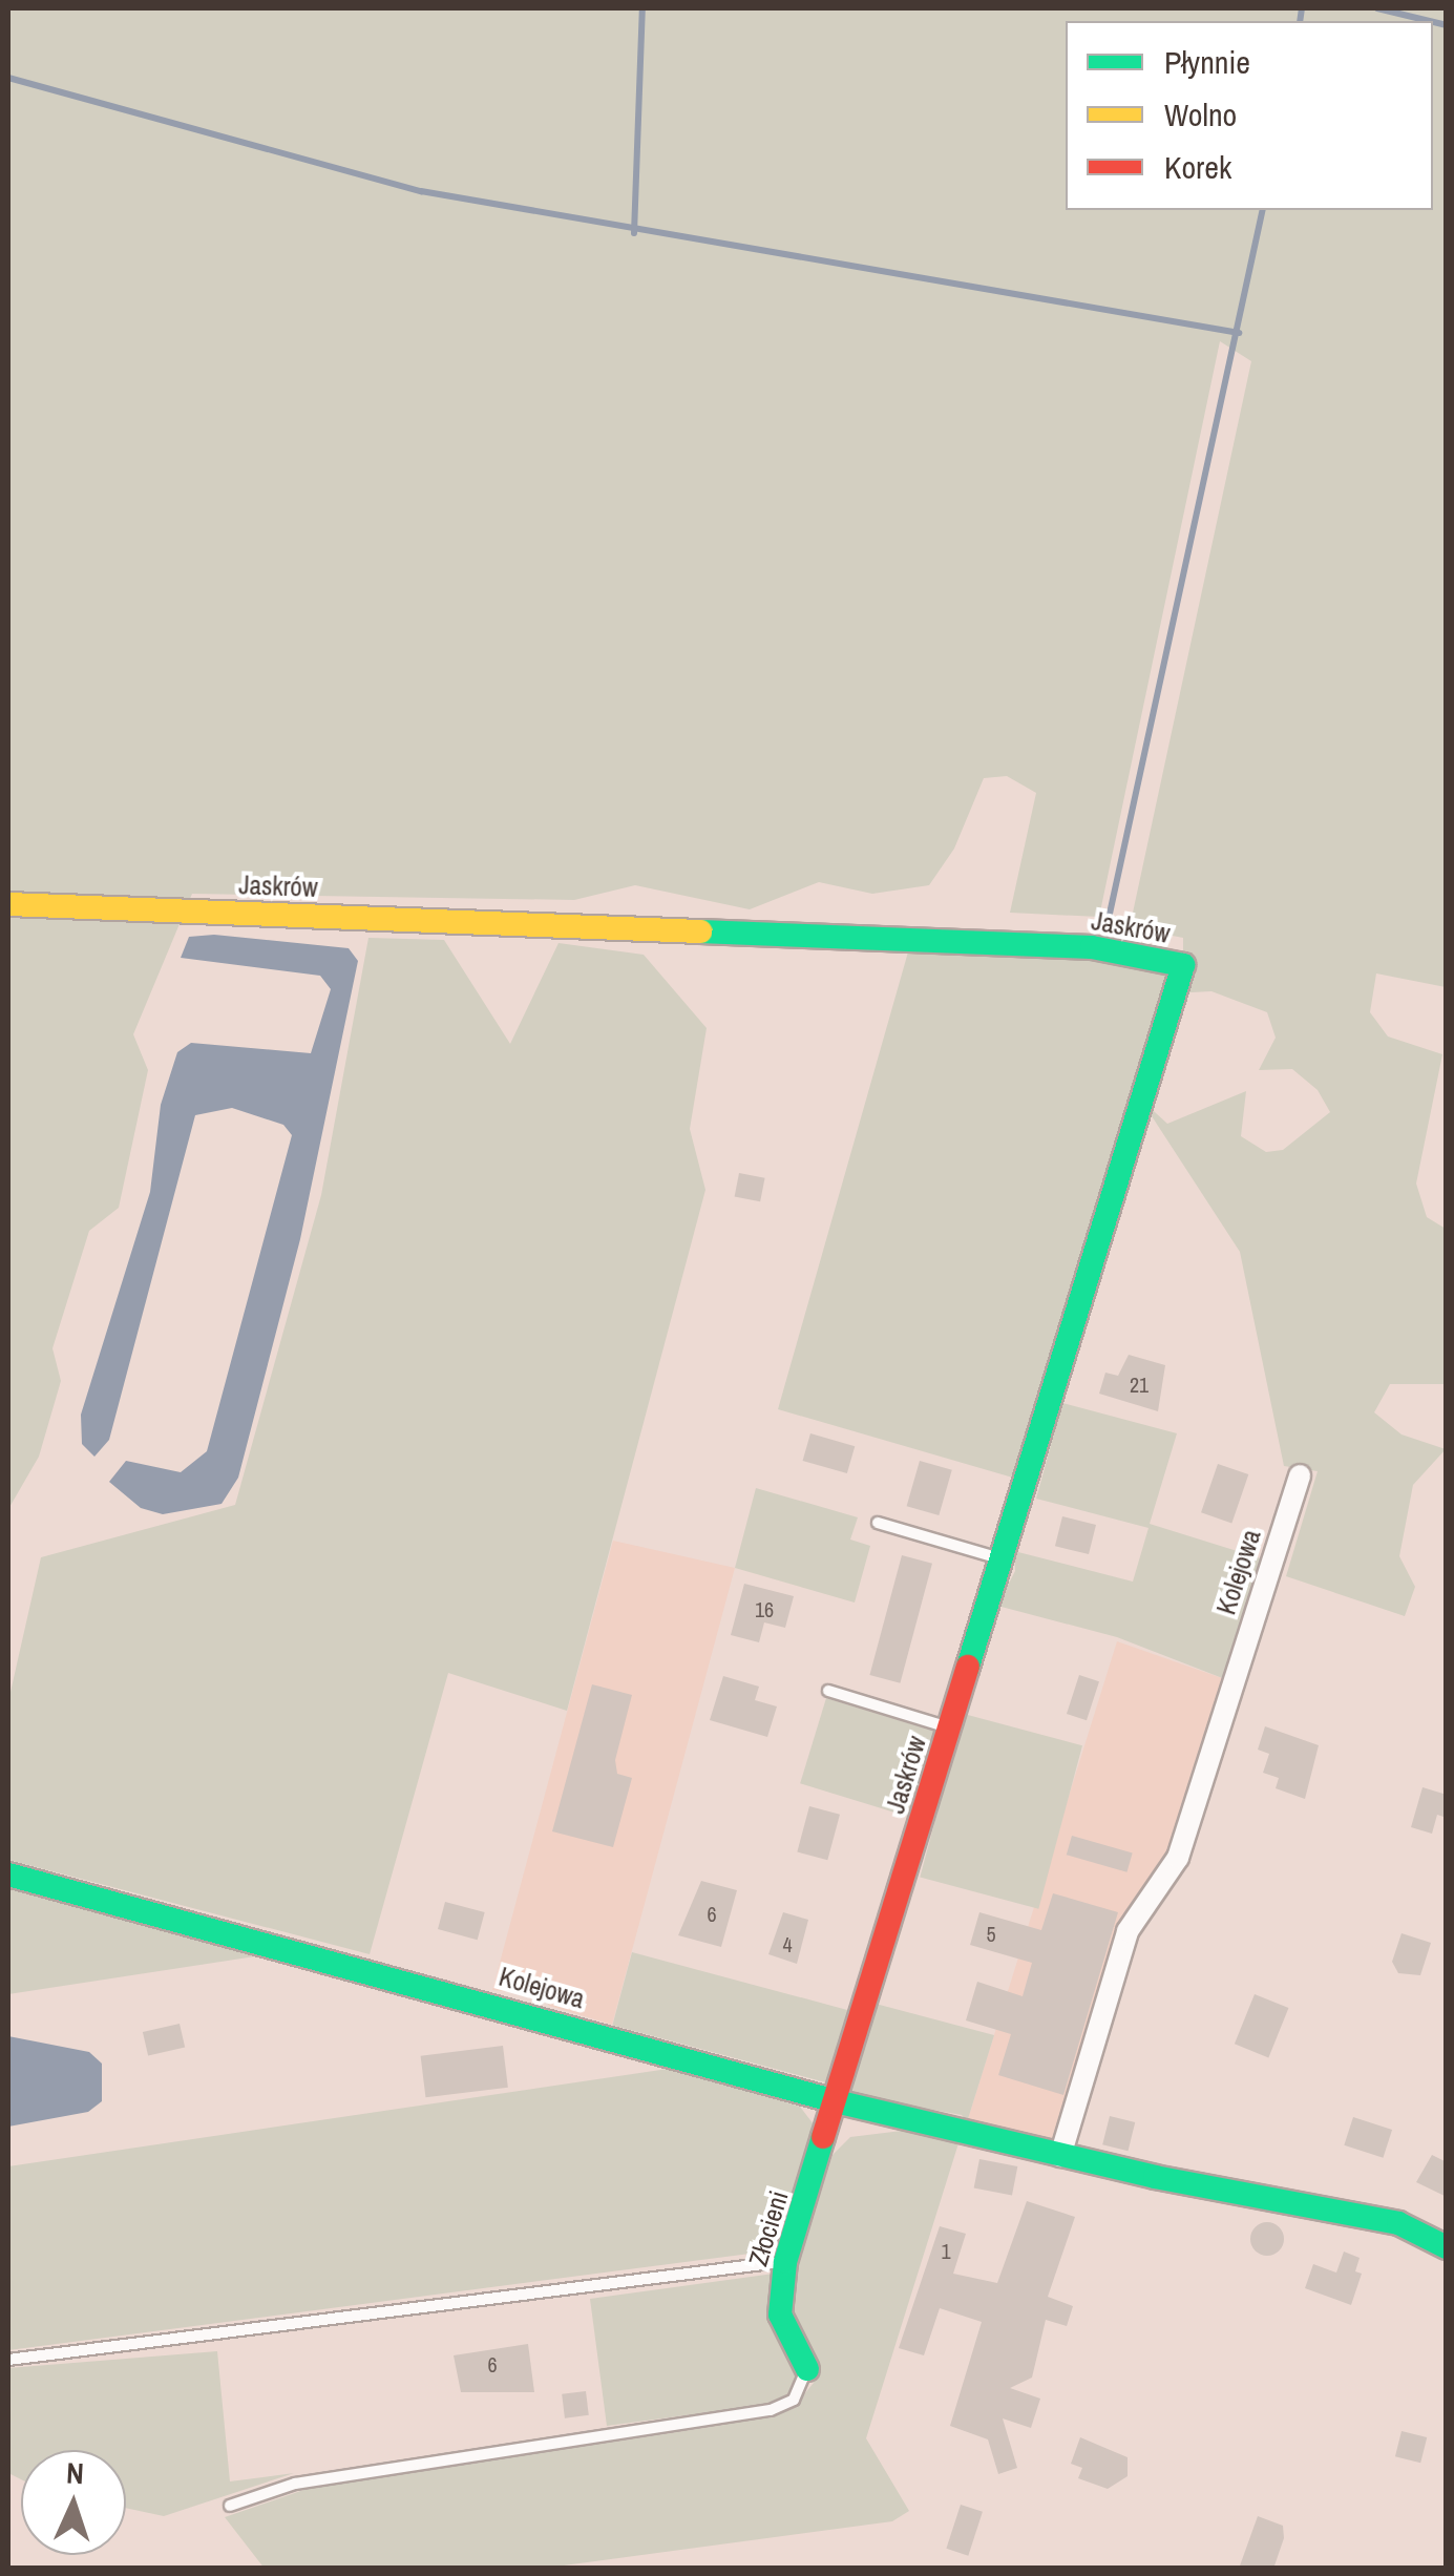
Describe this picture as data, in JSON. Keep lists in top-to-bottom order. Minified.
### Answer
{"streets":{"street":["Jaskrów","Kolejowa","Złocieni"]},"crossings":[["Jaskrów","Kolejowa"],["Jaskrów","Złocieni"],["Kolejowa","Złocieni"]],"house_numbers":["21","16","6","5","4","1","6"],"legend":["Płynnie","Wolno","Korek"],"north":"top"}
